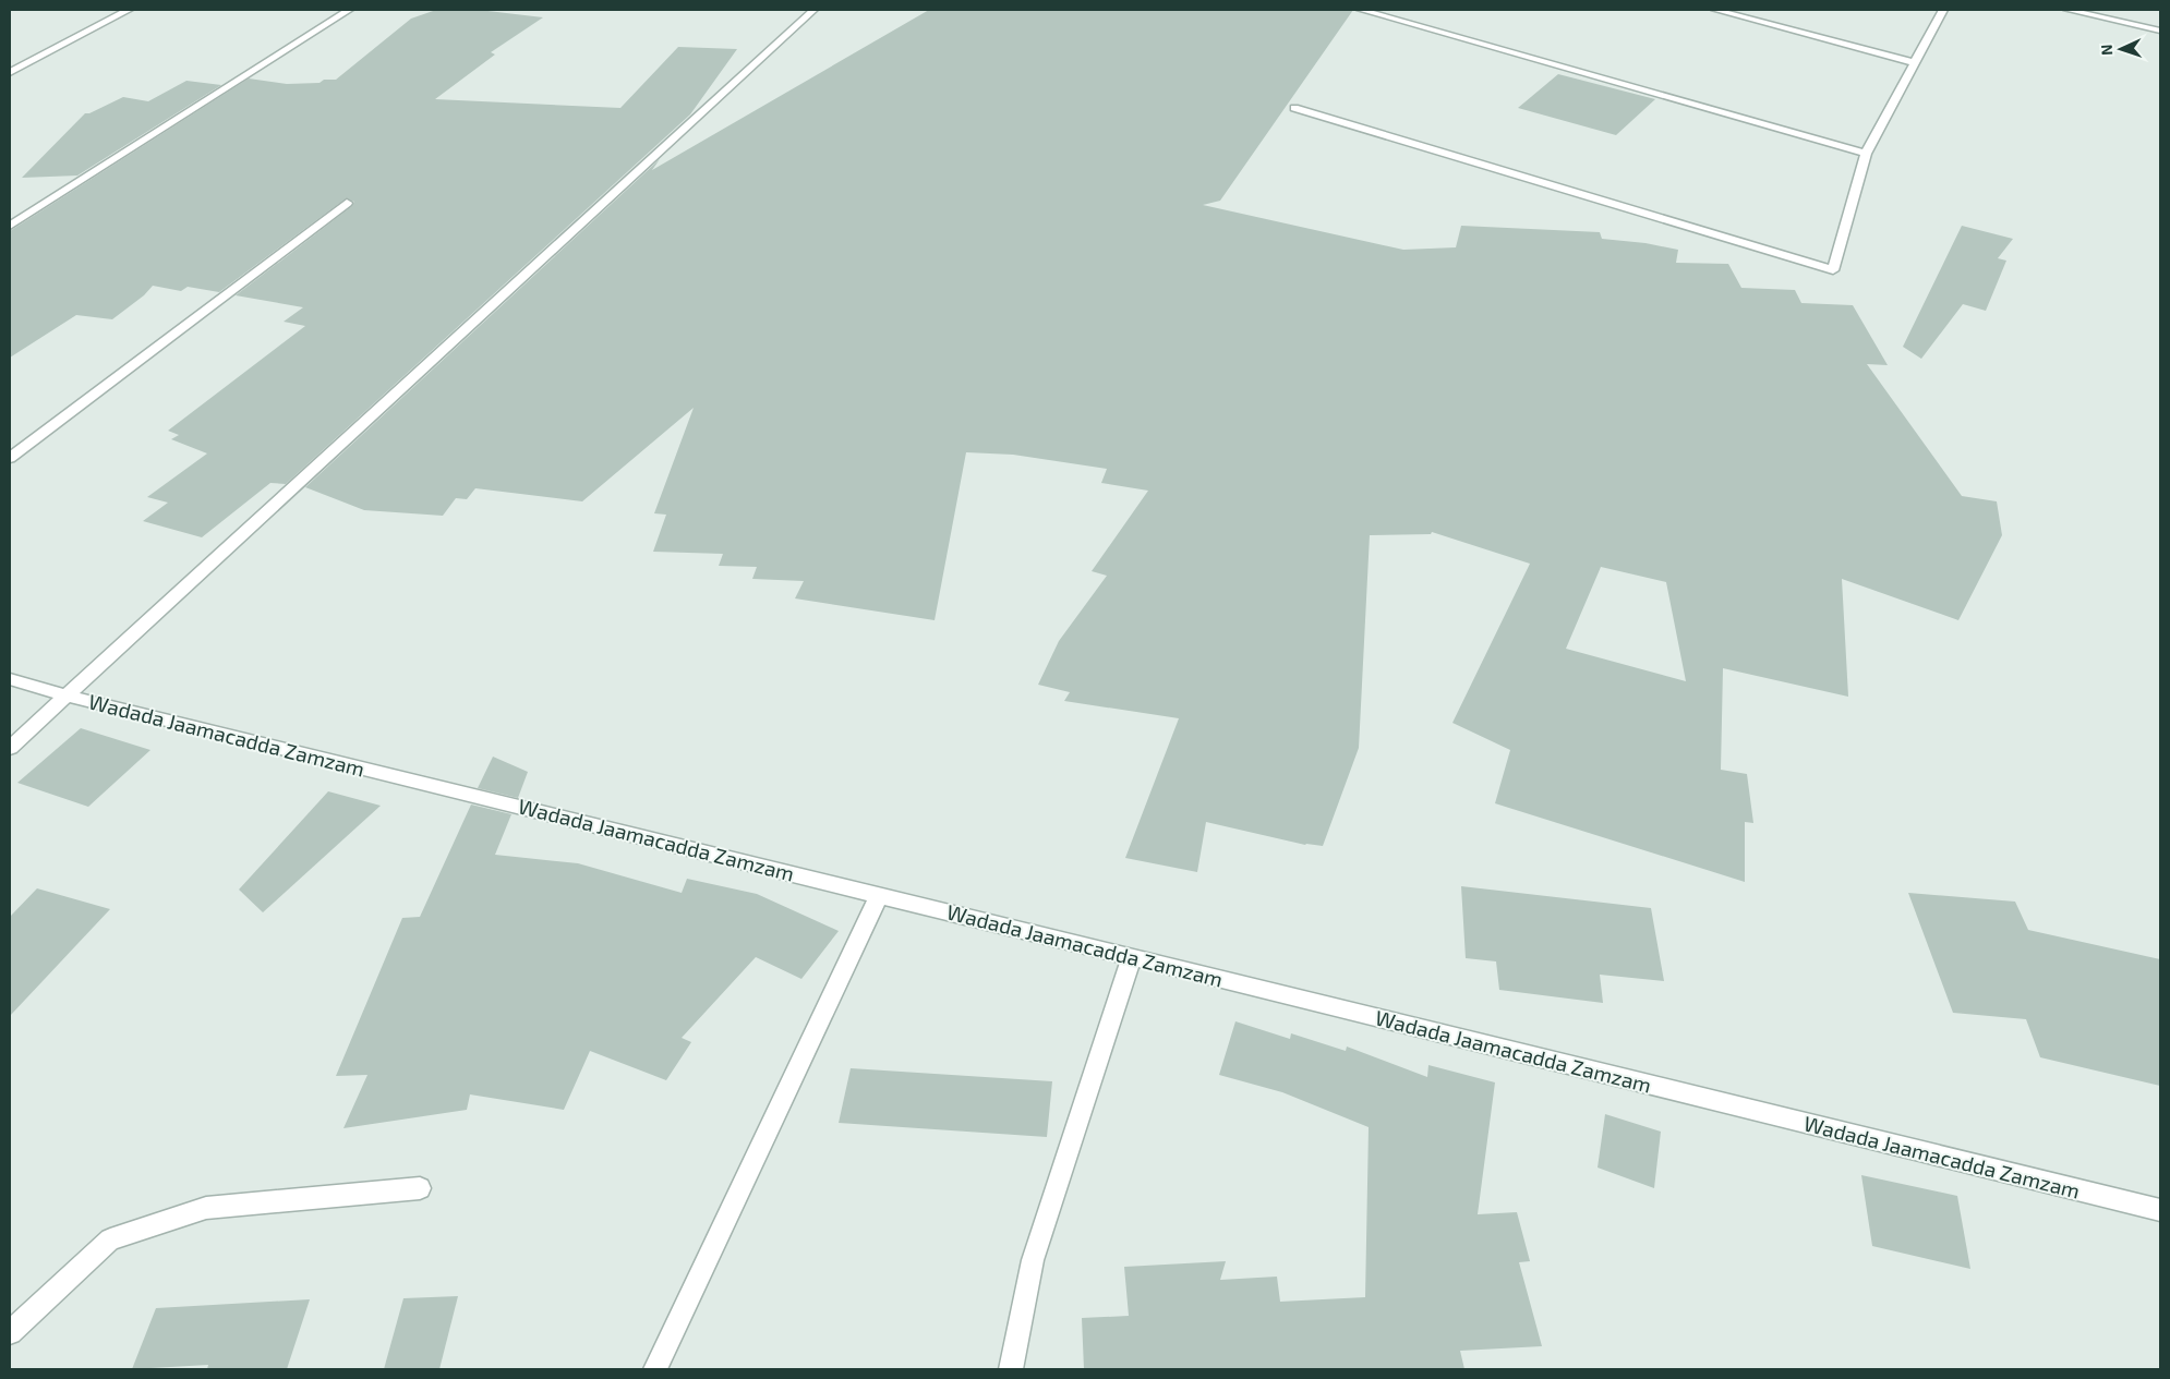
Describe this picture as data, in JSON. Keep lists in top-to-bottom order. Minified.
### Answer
{"streets":{"street":["Wadada Jaamacadda Zamzam"]},"north":"left"}
